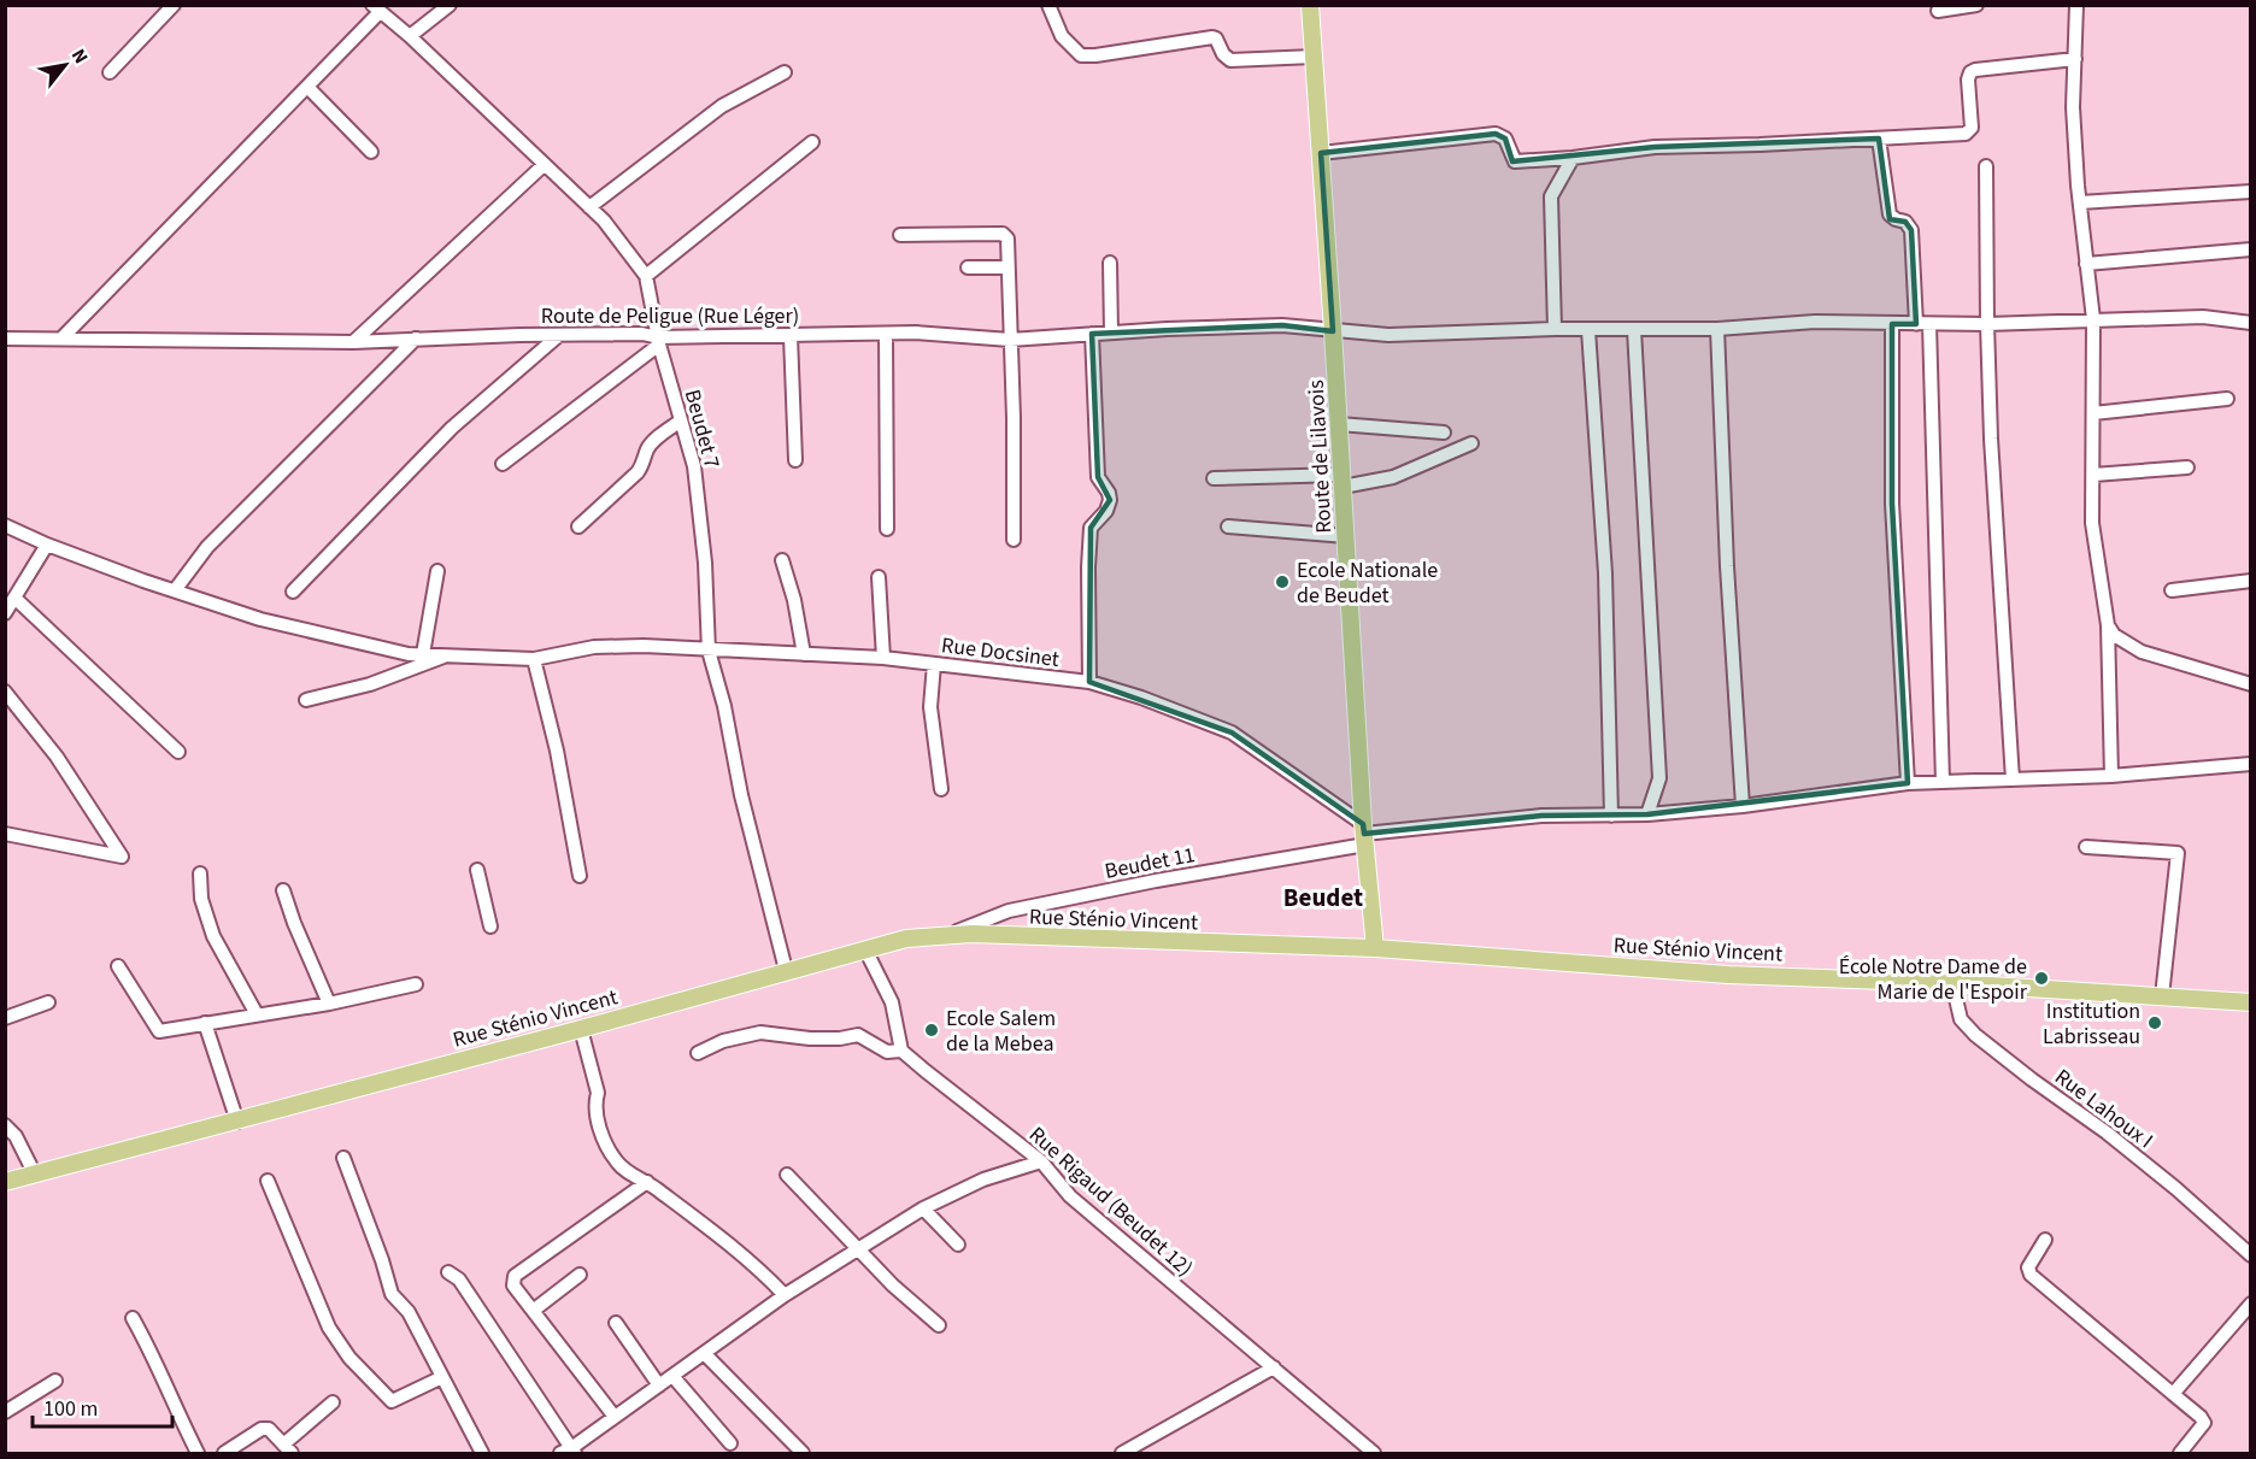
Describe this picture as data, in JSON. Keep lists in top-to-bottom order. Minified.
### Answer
{"streets":{"main road":["Route de Lilavois","Rue Sténio Vincent"],"street":["Route de Peligue (Rue Léger)","Beudet 7","Rue Docsinet","Beudet 11","Rue Lahoux I","Rue Rigaud (Beudet 12)"]},"crossings":[["Route de Peligue (Rue Léger)","Beudet 7"],["Route de Peligue (Rue Léger)","Route de Lilavois"],["Beudet 7","Rue Docsinet"],["Beudet 7","Rue Sténio Vincent"],["Route de Lilavois","Rue Docsinet"],["Route de Lilavois","Beudet 11"],["Route de Lilavois","Rue Sténio Vincent"],["Rue Docsinet","Beudet 11"],["Beudet 11","Rue Sténio Vincent"],["Rue Sténio Vincent","Rue Lahoux I"]],"districts":["Beudet"],"places":["Ecole Nationale de Beudet","École Notre Dame de Marie de l'Espoir","Institution Labrisseau","Ecole Salem de la Mebea"],"scale_bar":"100 m","north":"top right"}
